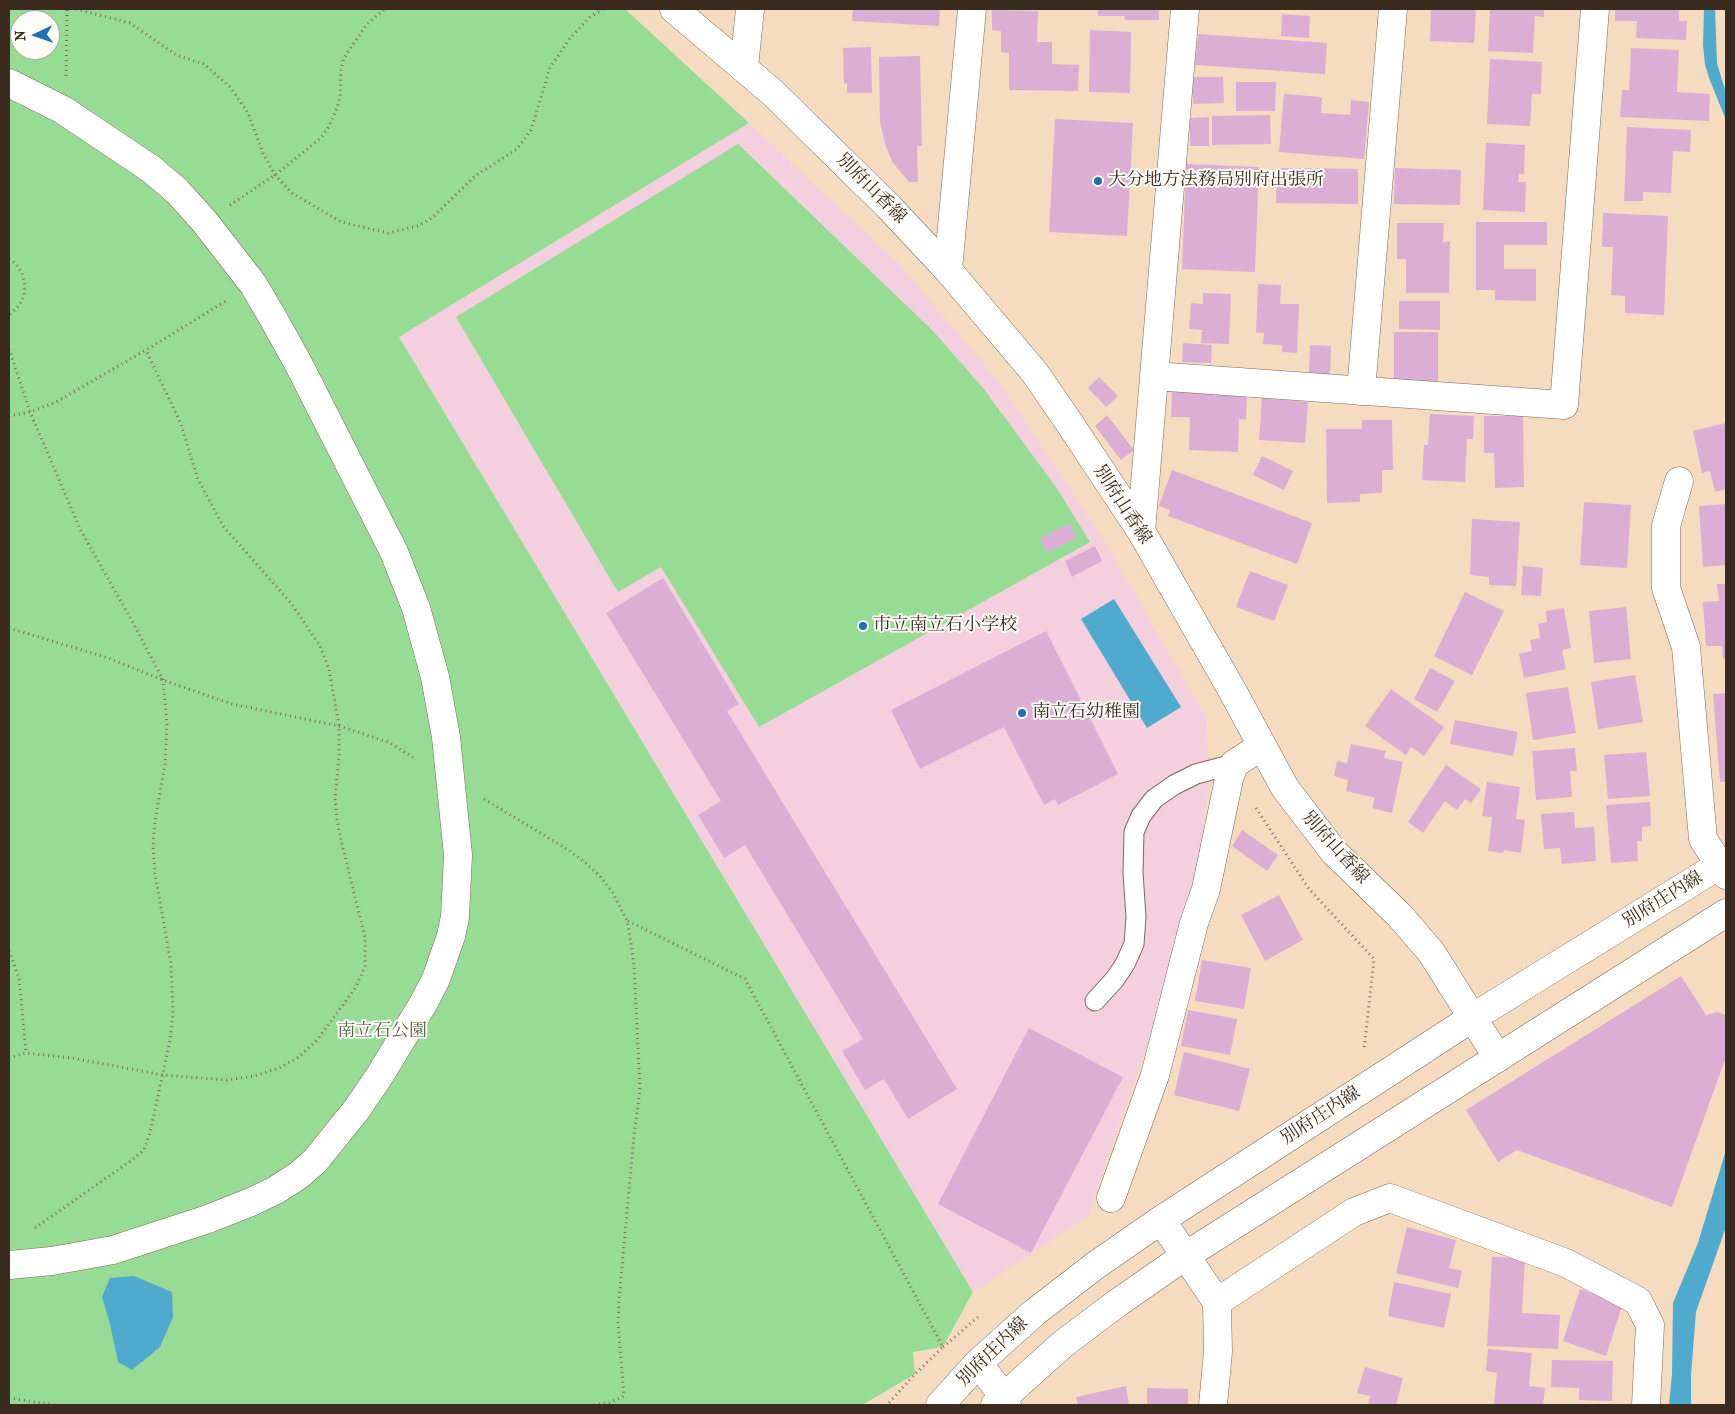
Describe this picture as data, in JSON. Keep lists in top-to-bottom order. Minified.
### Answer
{"streets":{"street":["別府山香線","別府庄内線"]},"crossings":[["別府山香線","別府庄内線"]],"parks":["南立石公園"],"places":["大分地方法務局別府出張所","市立南立石小学校","南立石幼稚園"],"north":"left"}
